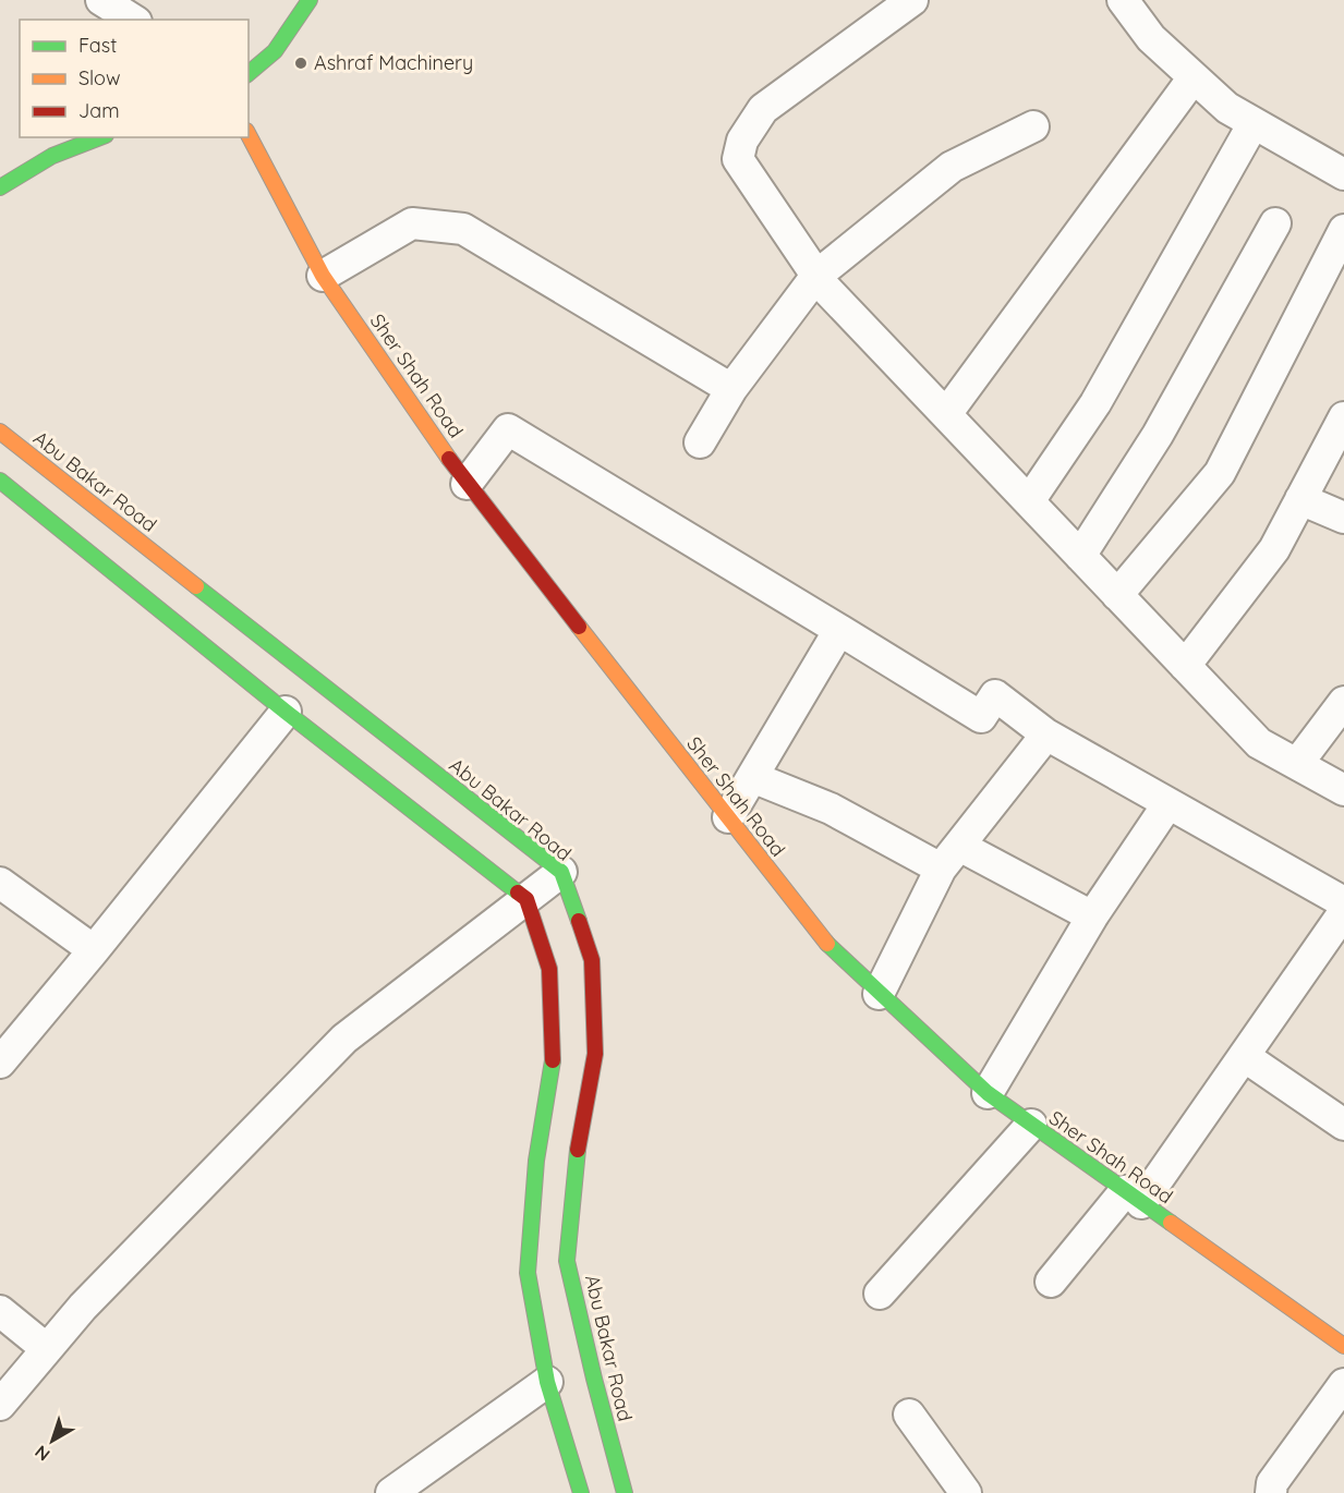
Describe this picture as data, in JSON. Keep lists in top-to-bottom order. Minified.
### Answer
{"streets":{"main road":["Sher Shah Road","Abu Bakar Road"]},"places":["Ashraf Machinery"],"legend":["Fast","Slow","Jam"],"north":"bottom left"}
